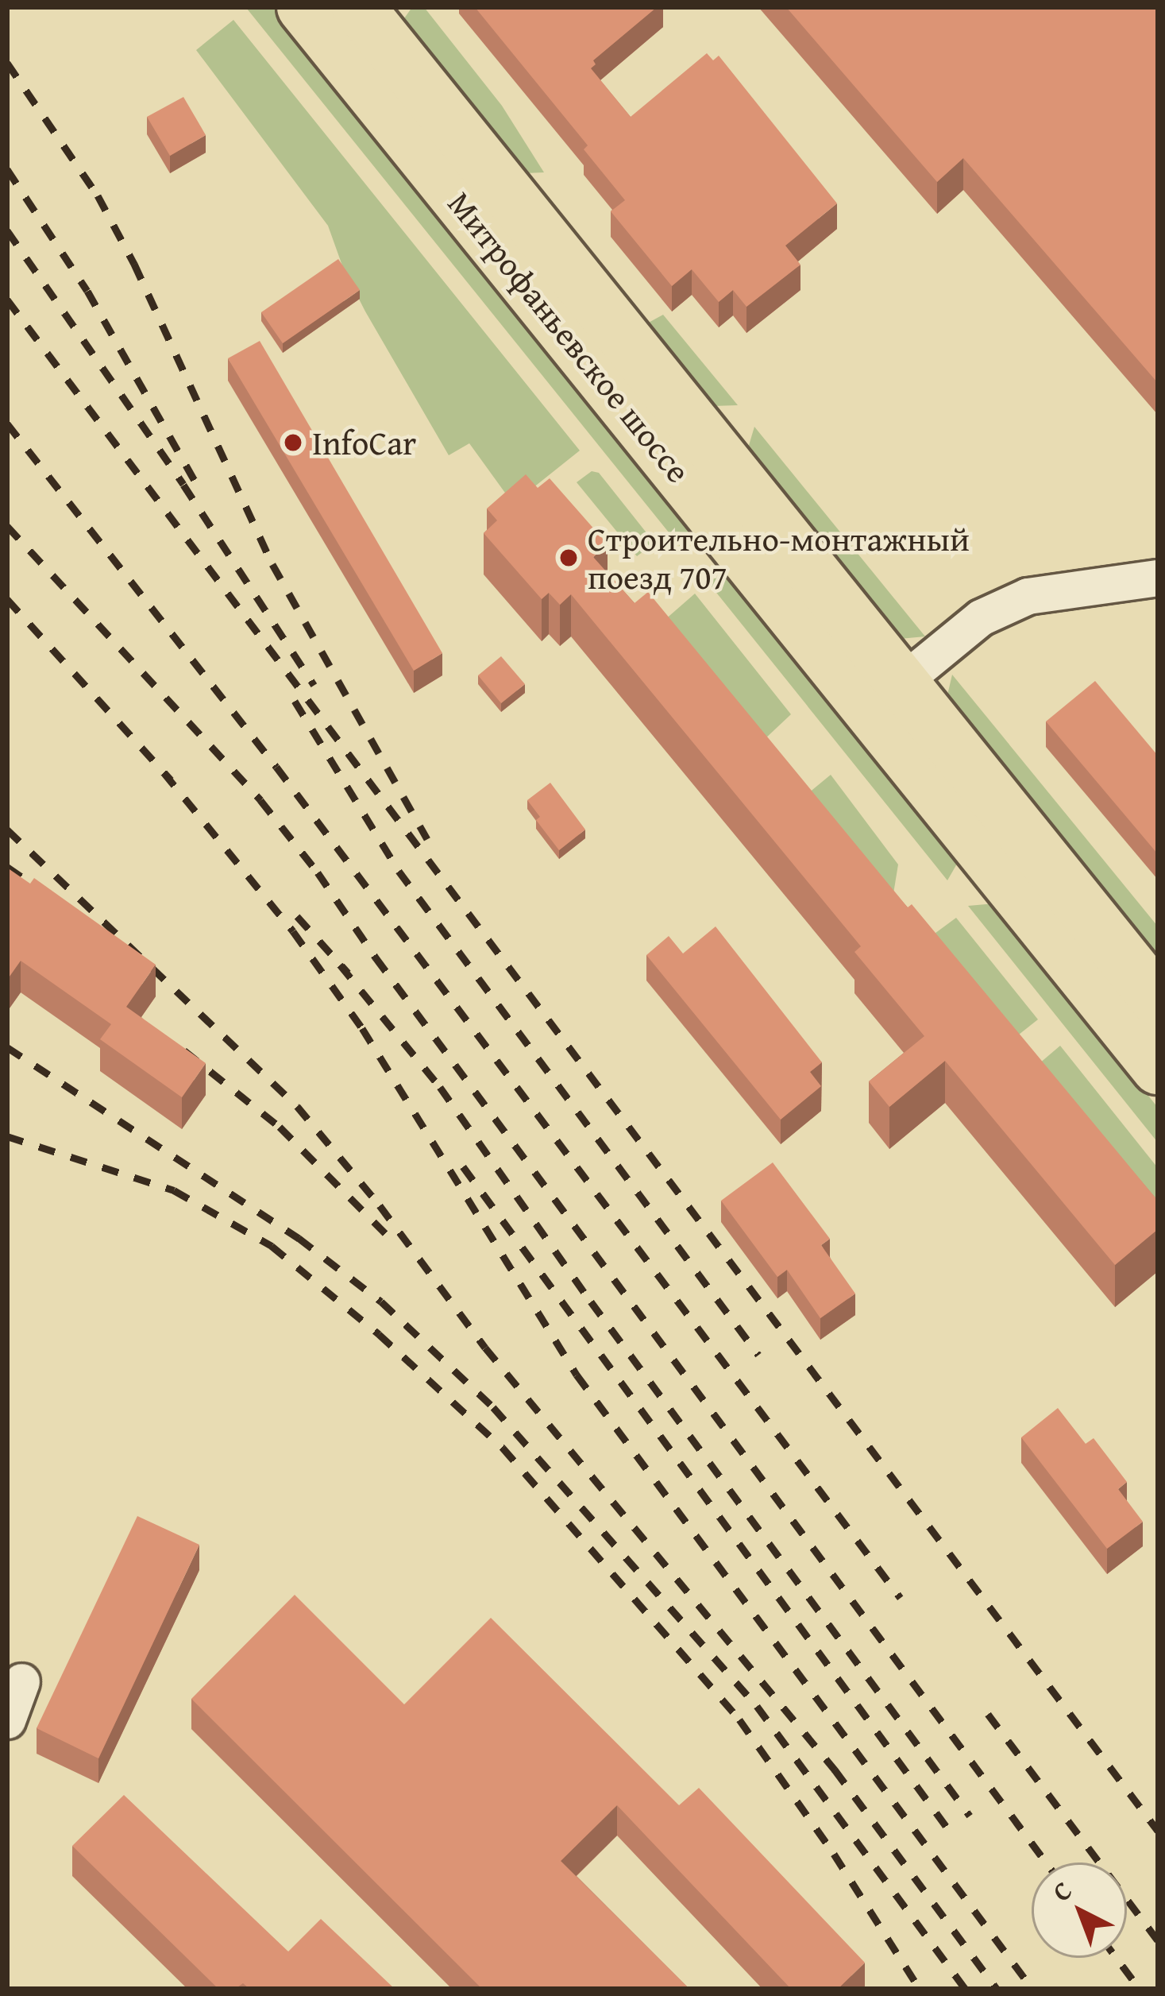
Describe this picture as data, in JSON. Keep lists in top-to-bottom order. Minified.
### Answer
{"streets":{"main road":["Митрофаньевское шоссе"]},"places":["InfoCar","Строительно-монтажный поезд 707"],"north":"top left"}
